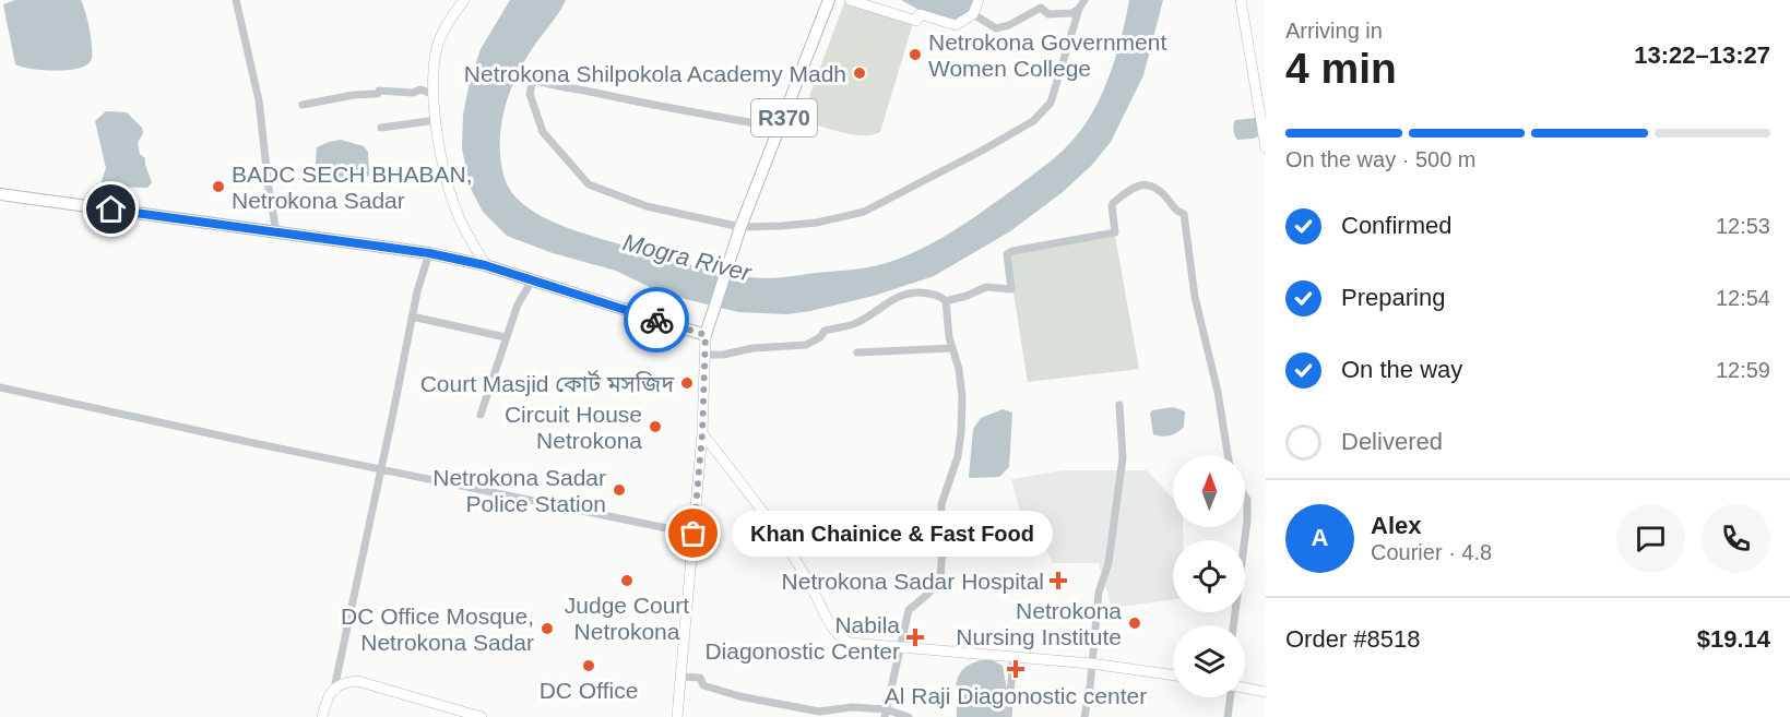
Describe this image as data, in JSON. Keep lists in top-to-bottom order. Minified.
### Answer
{"streets":{"main road":["R370"]},"water":["Mogra River"],"places":{"other":["Netrokona Government Women College","Netrokona Shilpokola Academy Madh","BADC SECH BHABAN, Netrokona Sadar","Court Masjid কোর্ট মসজিদ","Circuit House Netrokona","Netrokona Sadar Police Station","Khan Chainice & Fast Food","Judge Court Netrokona","Netrokona Nursing Institute","DC Office Mosque, Netrokona Sadar","DC Office"],"health":["Netrokona Sadar Hospital","Nabila Diagonostic Center","Al Raji Diagonostic center"]},"north":"top","page":{"heading":["4 min","Arriving in","13:22–13:27"],"panel":["Alex","Courier · 4.8","Order #8518","$19.14"],"bar":"On the way · 500 m","list":[["Confirmed","12:53"],["Preparing","12:54"],["On the way","12:59"],"Delivered"],"round":"A","bubble":"Khan Chainice & Fast Food"}}
